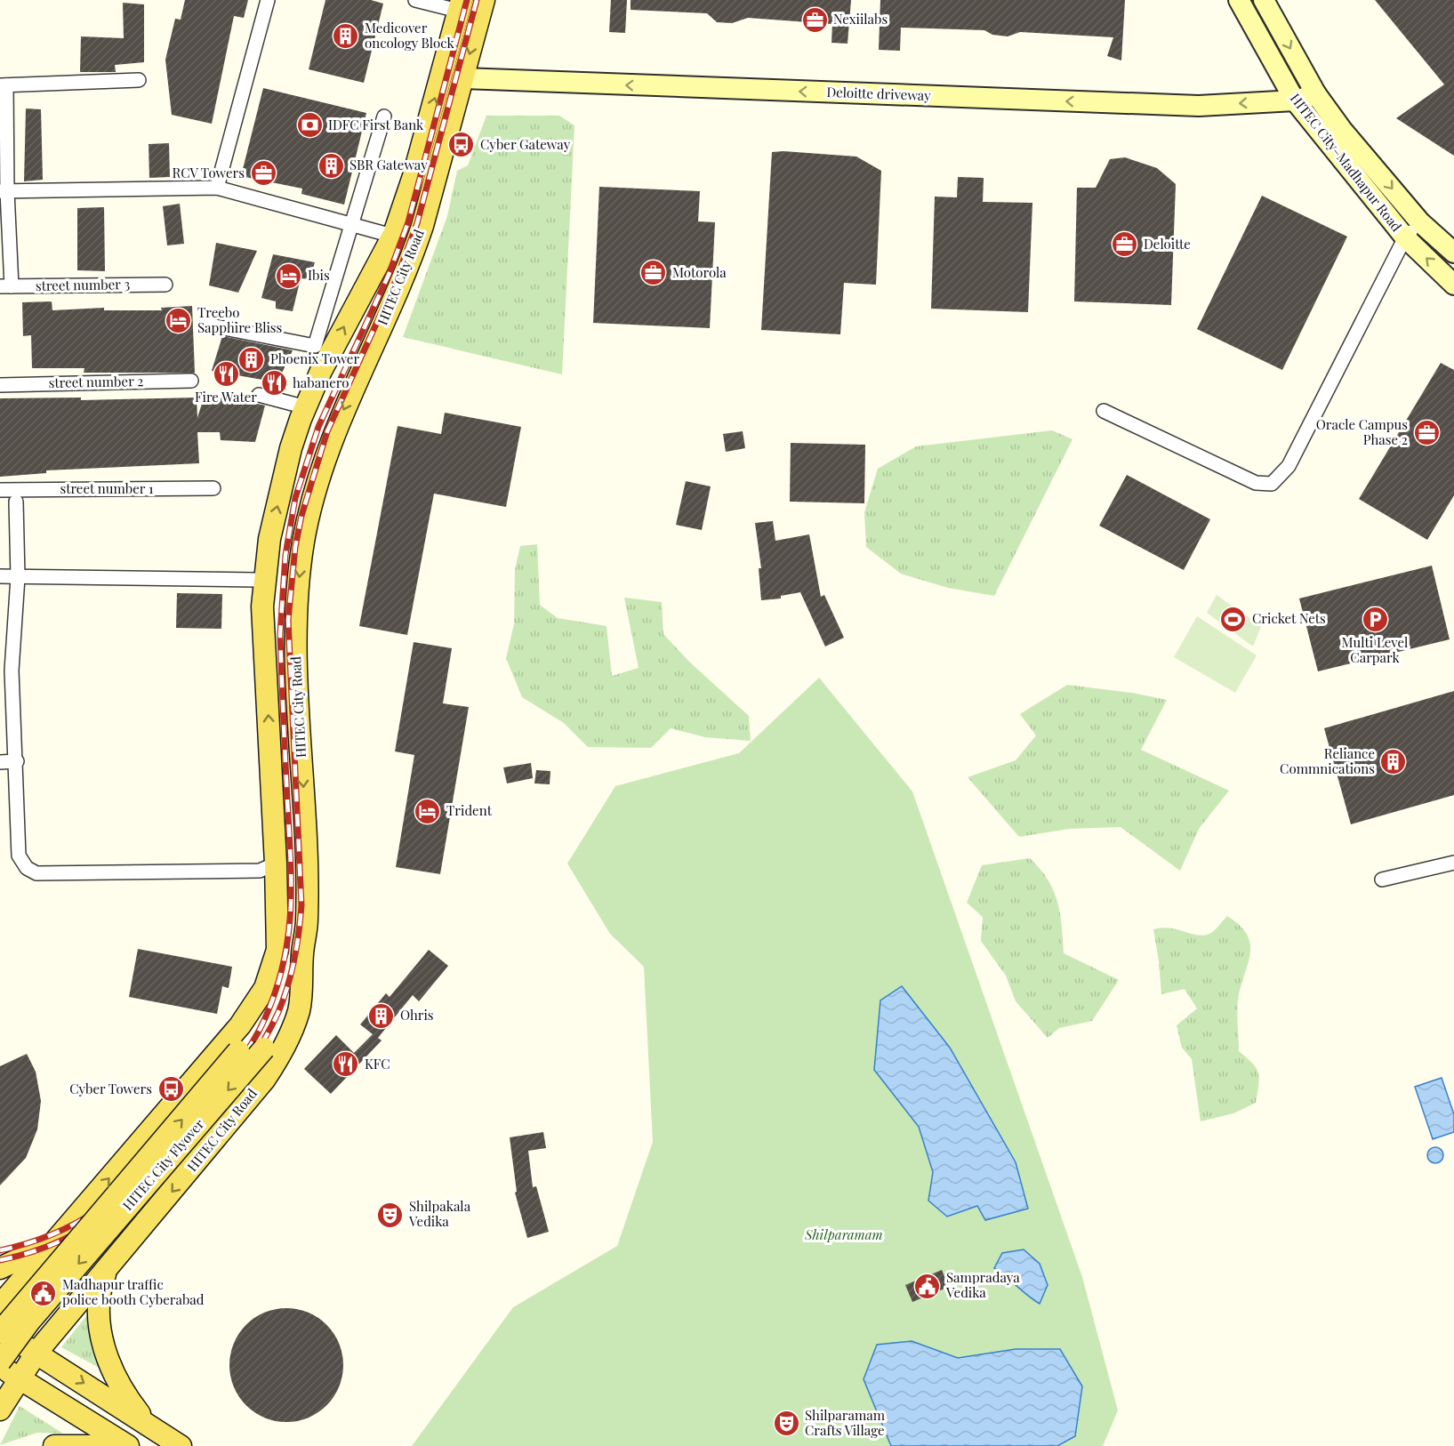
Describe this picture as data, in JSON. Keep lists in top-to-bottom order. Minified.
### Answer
{"streets":{"main road":["HITEC City Road","HITEC City Flyover"],"street":["Deloitte driveway","HITEC City–Madhapur Road","street number 3","street number 2","street number 1"]},"crossings":[["Deloitte driveway","HITEC City–Madhapur Road"],["Deloitte driveway","HITEC City Road"],["HITEC City Road","HITEC City Flyover"]],"one_way":["Deloitte driveway"],"parks":["Shilparamam"],"places":{"office":["Nexiilabs","RCV Towers","Deloitte","Motorola","Oracle Campus Phase 2"],"building":["Medicover oncology Block","SBR Gateway","Phoenix Tower","Reliance Commnications","Ohris"],"bank":["IDFC First Bank"],"bus stop":["Cyber Gateway","Cyber Towers"],"hotel":["Ibis","Treebo Sapphire Bliss","Trident"],"restaurant":["Fire Water","habanero","KFC"],"sports":["Cricket Nets"],"parking":["Multi Level Carpark"],"theatre":["Shilpakala Vedika","Shilparamam Crafts Village"],"public building":["Sampradaya Vedika","Madhapur traffic police booth Cyberabad"]}}
